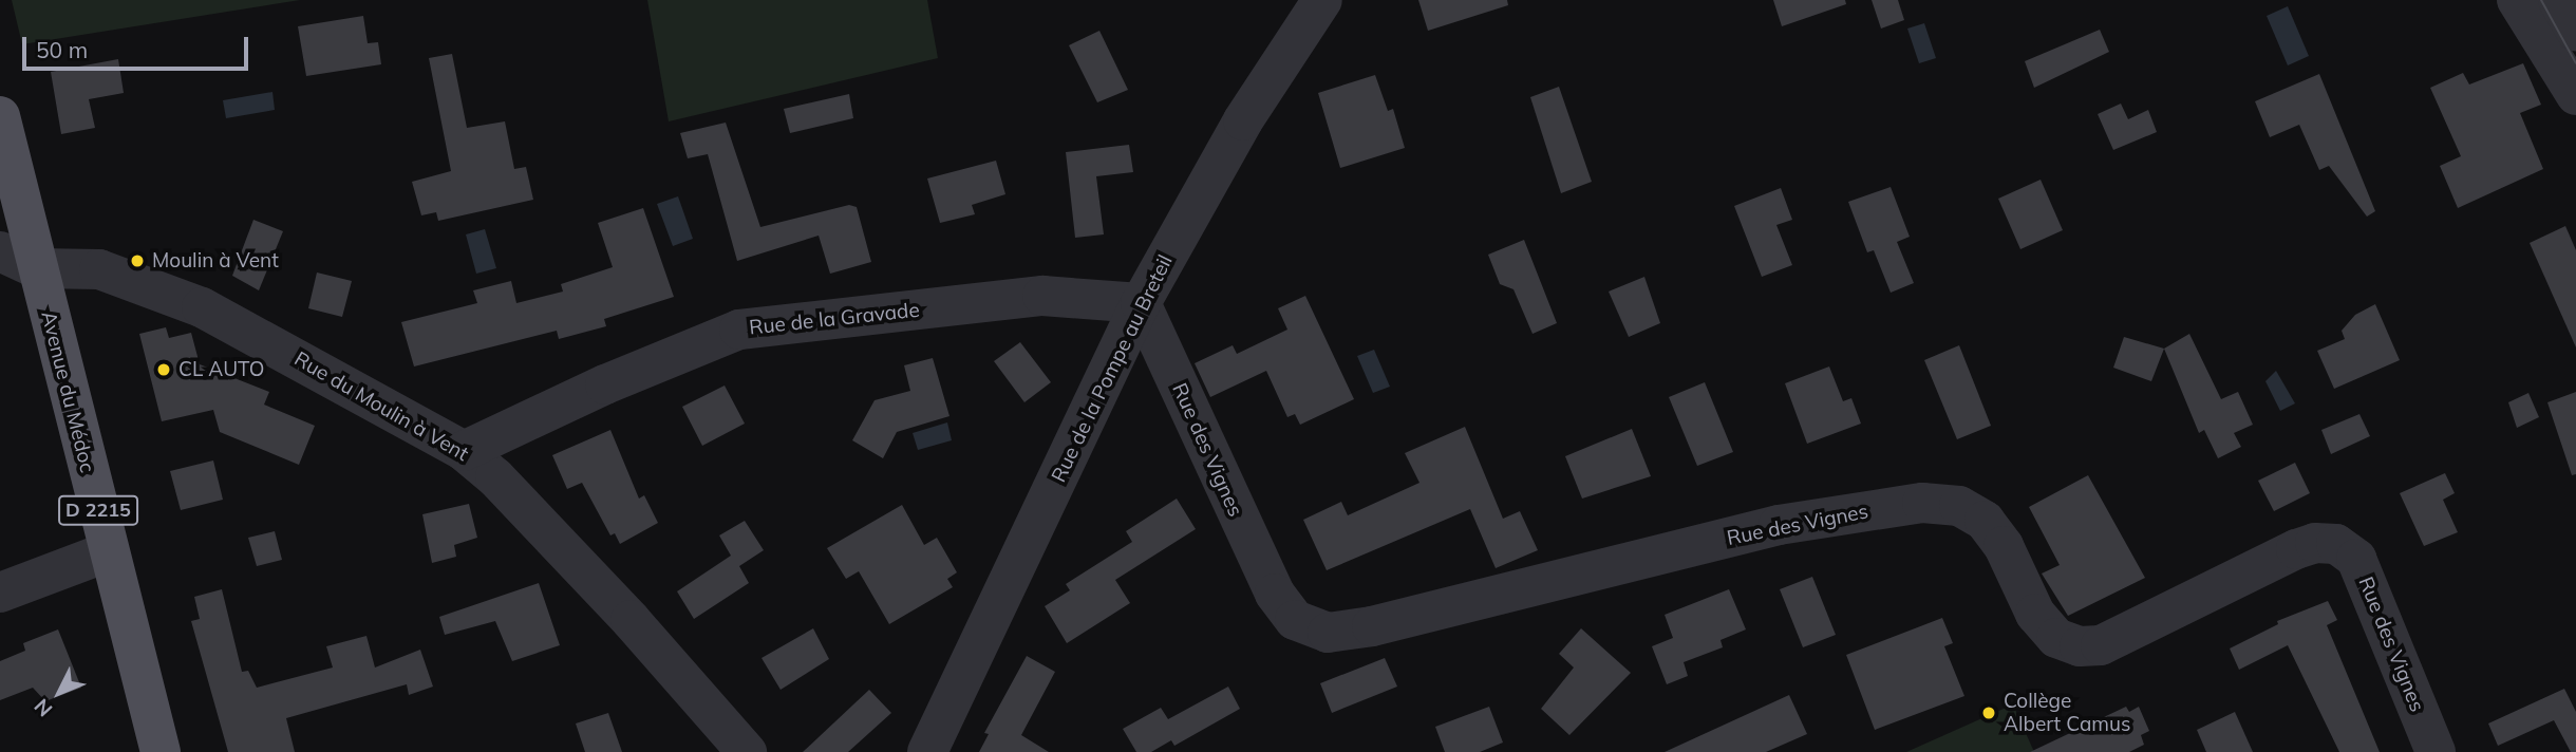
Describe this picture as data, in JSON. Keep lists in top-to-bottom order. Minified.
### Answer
{"streets":{"main road":["Avenue du Médoc","D 2215"],"street":["Rue de la Gravade","Rue de la Pompe au Breteil","Rue du Moulin à Vent","Rue des Vignes"]},"crossings":[["Rue de la Gravade","Rue de la Pompe au Breteil"],["Rue de la Gravade","Rue du Moulin à Vent"],["Rue de la Gravade","Rue des Vignes"],["Rue de la Pompe au Breteil","Rue des Vignes"],["Avenue du Médoc","Rue du Moulin à Vent"]],"places":["Moulin à Vent","CL AUTO","Collège Albert Camus"],"scale_bar":"50 m","north":"bottom left"}
